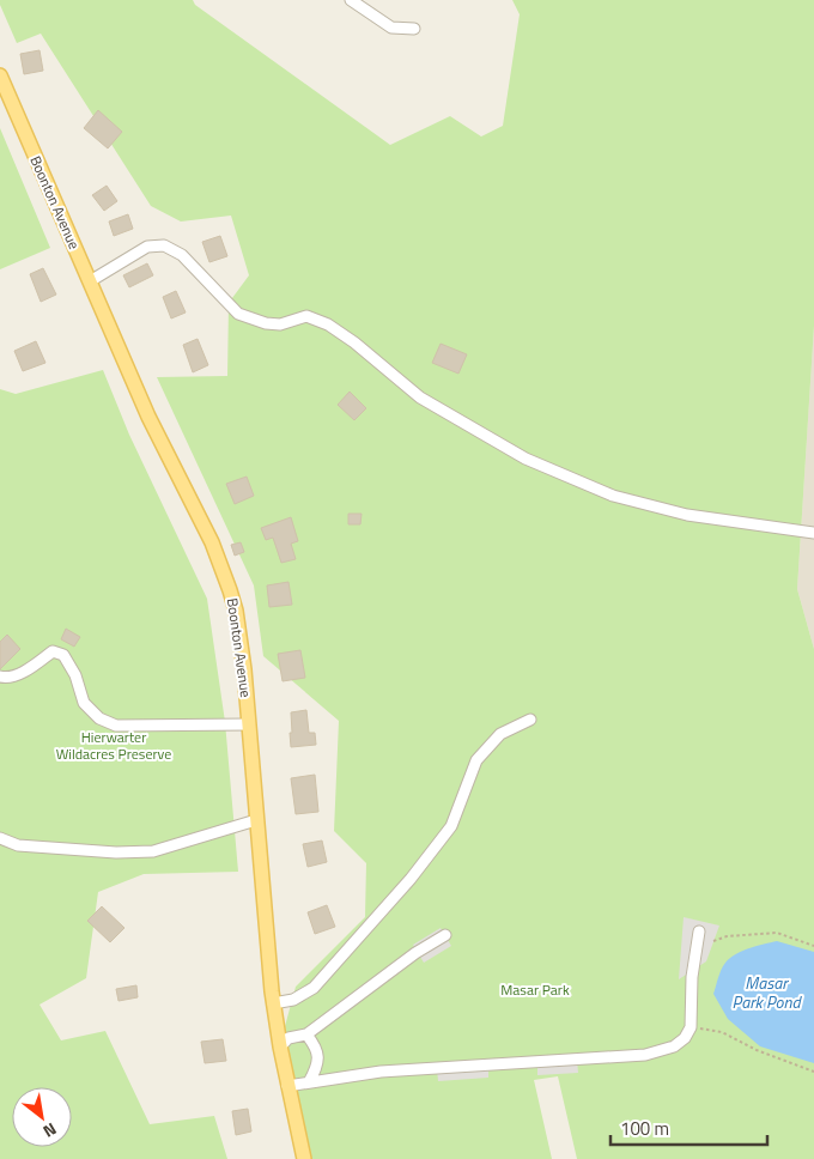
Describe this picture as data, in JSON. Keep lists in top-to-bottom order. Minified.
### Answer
{"streets":{"main road":["Boonton Avenue"]},"water":["Masar Park Pond"],"parks":["Hierwarter Wildacres Preserve","Masar Park"],"scale_bar":"100 m","north":"bottom right"}
